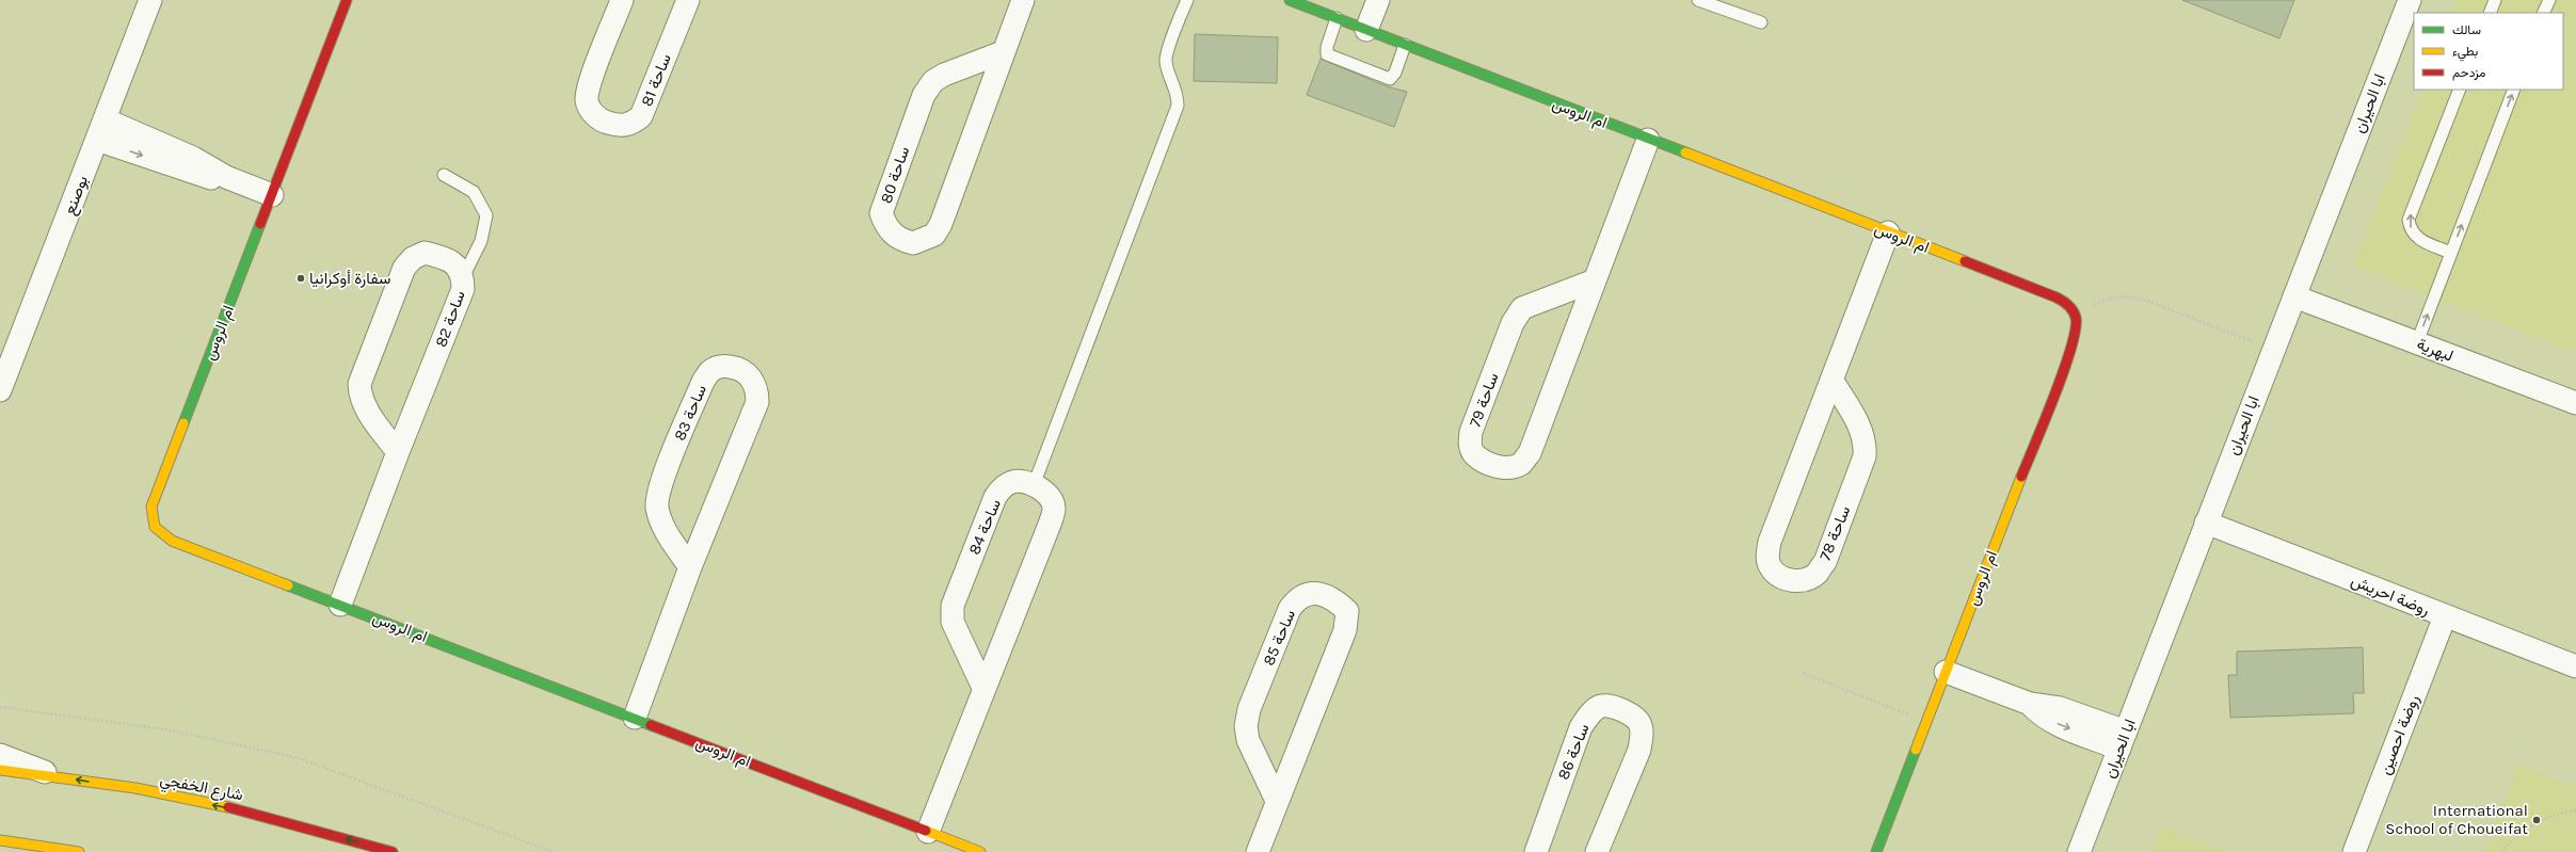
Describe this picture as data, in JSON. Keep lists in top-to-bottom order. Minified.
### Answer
{"streets":{"main road":["ام الروس","شارع الخفجي"],"street":["ساحة 81","ابا الحيران","ساحة 80","بوصنع","ساحة 82","لبهرية","ساحة 79","ساحة 83","ساحة 84","ساحة 78","روضة احريش","ساحة 85","روضة احصين","ساحة 86"]},"crossings":[["ابا الحيران","لبهرية"],["ابا الحيران","روضة احريش"],["ام الروس","ساحة 82"],["ام الروس","ساحة 79"],["ام الروس","ساحة 83"],["ام الروس","ساحة 84"],["ام الروس","ساحة 78"],["روضة احريش","روضة احصين"]],"one_way":["شارع الخفجي"],"places":["سفارة أوكرانيا","International School of Choueifat"],"legend":["سالك","بطيء","مزدحم"]}
